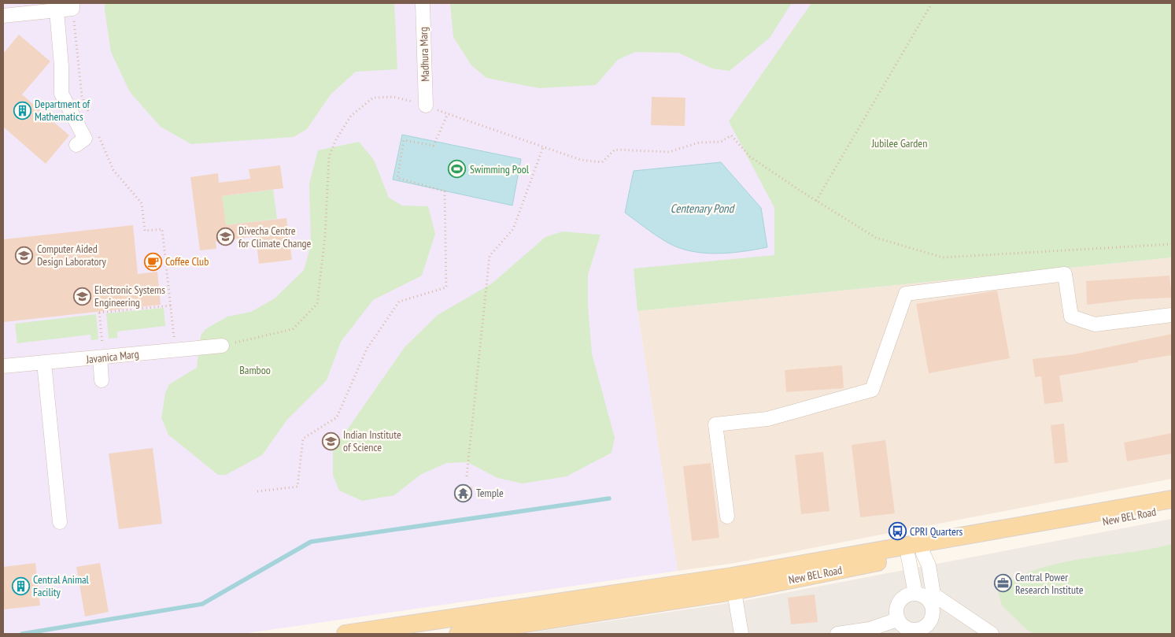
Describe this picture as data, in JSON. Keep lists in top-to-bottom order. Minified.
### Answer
{"streets":{"main road":["New BEL Road"],"lane":["Madhura Marg","Javanica Marg"]},"water":["Centenary Pond"],"parks":["Jubilee Garden","Bamboo"],"places":{"building":["Department of Mathematics","Central Animal Facility"],"sports":["Swimming Pool"],"school or university":["Divecha Centre for Climate Change","Computer Aided Design Laboratory","Electronic Systems Engineering","Indian Institute of Science"],"cafe":["Coffee Club"],"temple":["Temple"],"bus stop":["CPRI Quarters"],"office":["Central Power Research Institute"]}}
